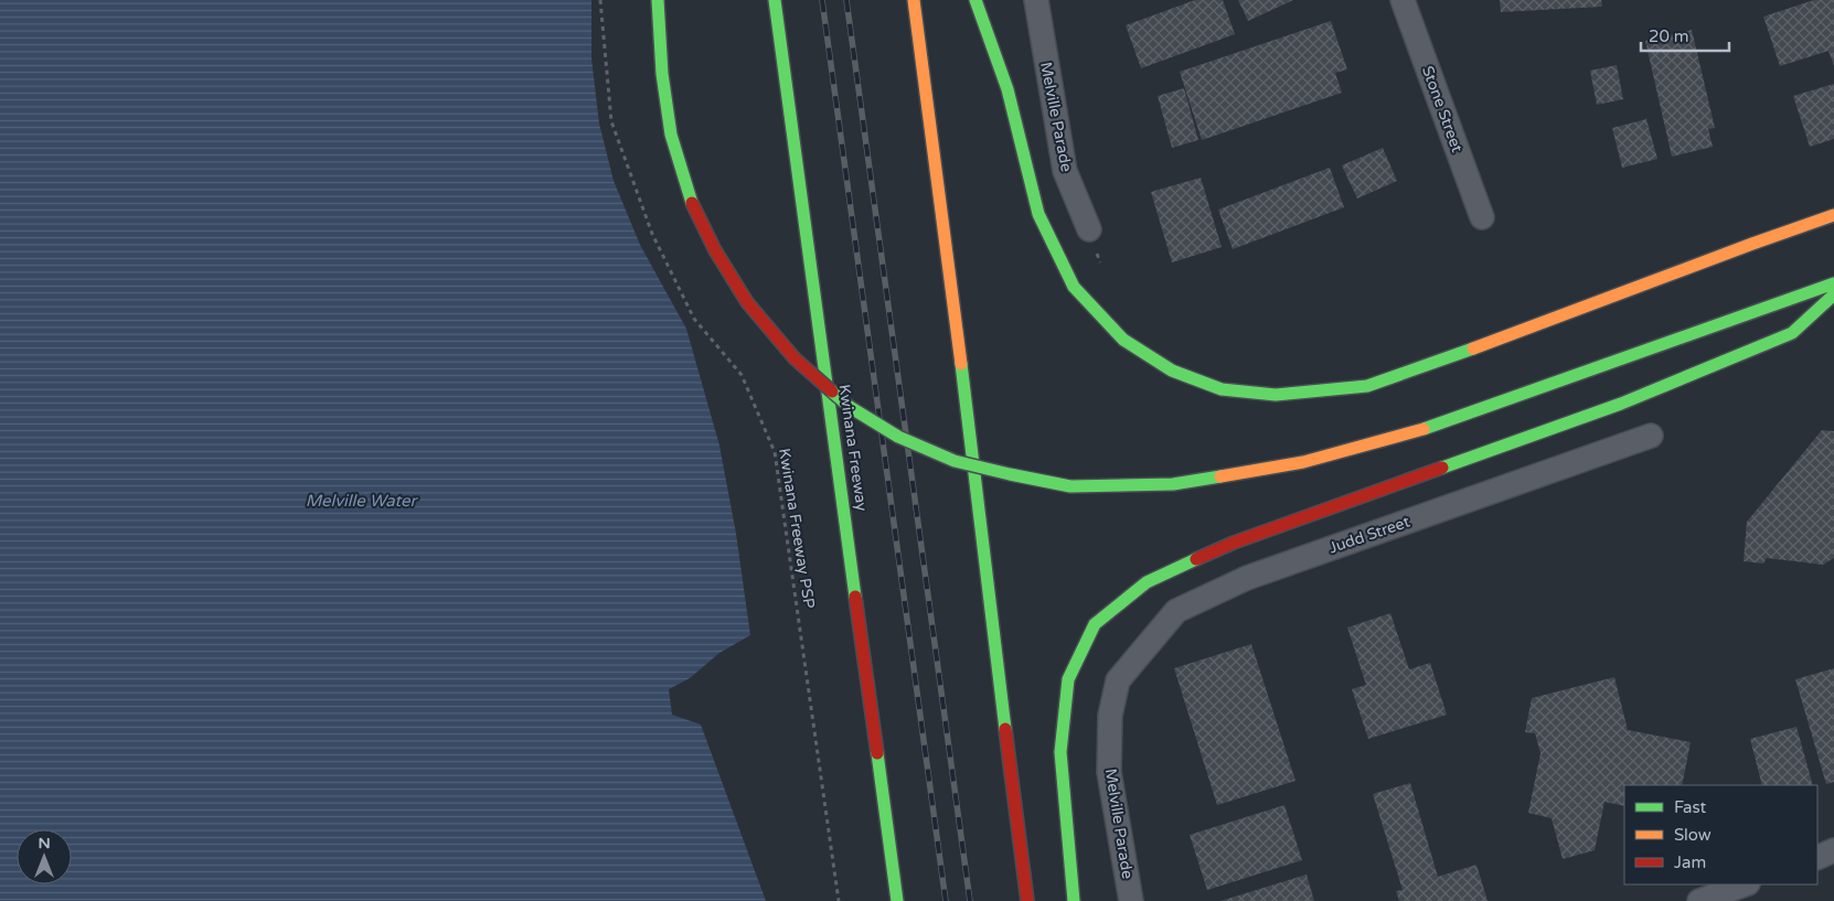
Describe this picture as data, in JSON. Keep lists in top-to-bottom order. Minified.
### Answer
{"streets":{"highway":["Kwinana Freeway"],"street":["Stone Street","Melville Parade","Judd Street"],"path":["Kwinana Freeway PSP"]},"crossings":[["Melville Parade","Judd Street"]],"water":["Melville Water"],"legend":["Fast","Slow","Jam"],"scale_bar":"20 m","north":"top"}
